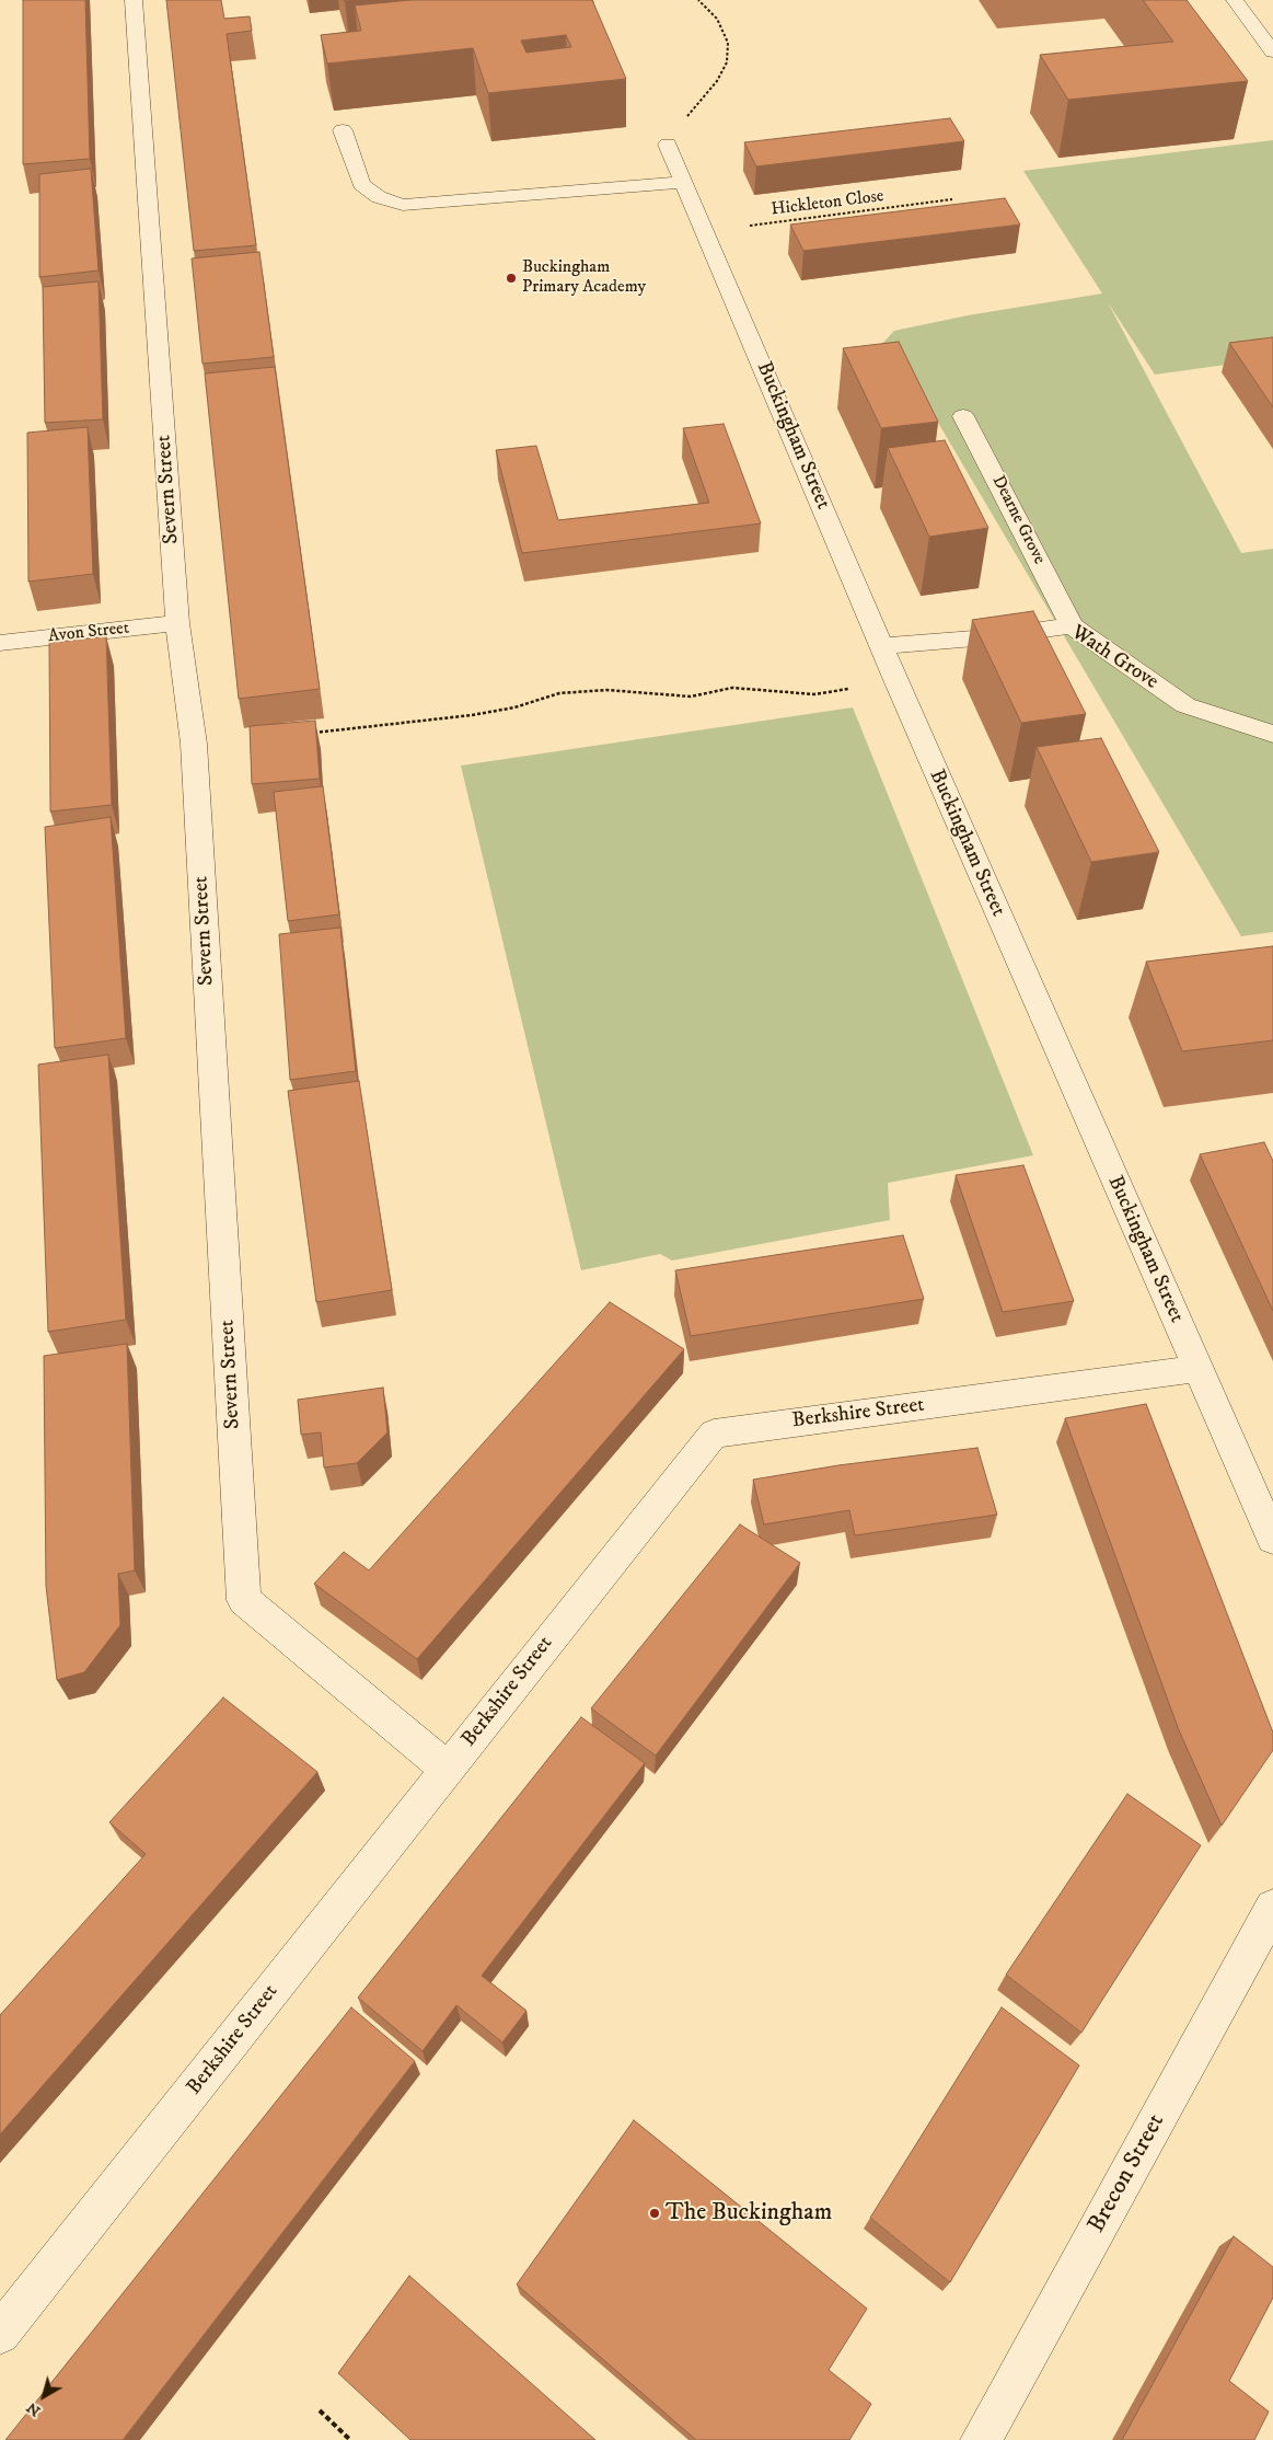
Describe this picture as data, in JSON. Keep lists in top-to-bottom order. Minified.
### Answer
{"streets":{"street":["Buckingham Street","Severn Street","Dearne Grove","Avon Street","Wath Grove","Berkshire Street","Brecon Street"],"path":["Hickleton Close"]},"crossings":[["Hickleton Close","Buckingham Street"],["Buckingham Street","Wath Grove"],["Buckingham Street","Berkshire Street"],["Severn Street","Avon Street"],["Severn Street","Berkshire Street"],["Dearne Grove","Wath Grove"]],"places":["Buckingham Primary Academy","The Buckingham"],"north":"bottom left"}
